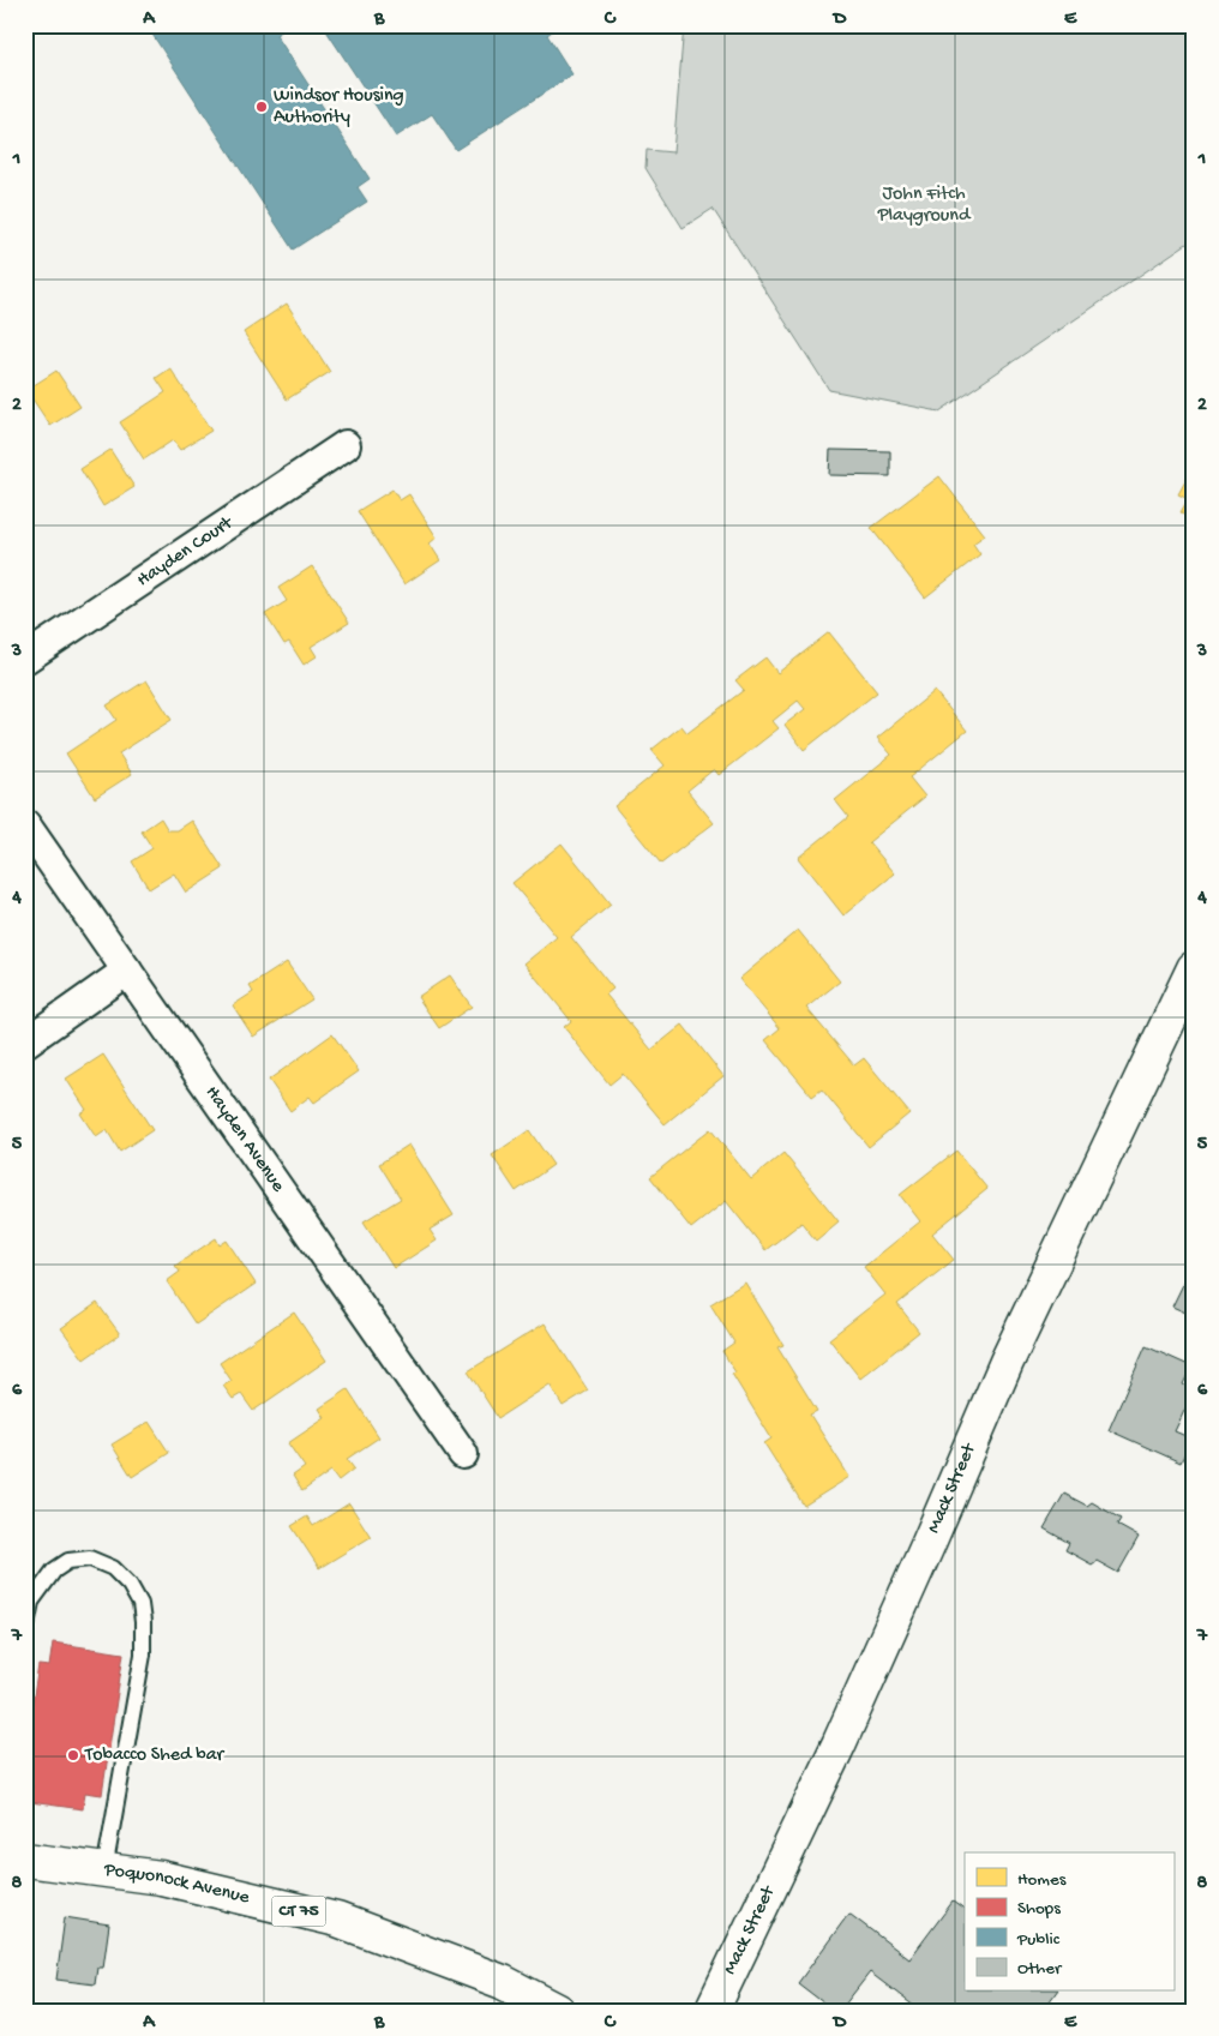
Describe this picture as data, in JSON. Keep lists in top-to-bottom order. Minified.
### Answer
{"streets":{"street":["Hayden Court","Hayden Avenue","Mack Street","Poquonock Avenue","CT 75"]},"parks":["John Fitch Playground"],"places":["Windsor Housing Authority","Tobacco Shed bar"],"legend":["Homes","Shops","Public","Other"],"grid":{"columns":["A","B","C","D","E"],"rows":["1","2","3","4","5","6","7","8"]}}
